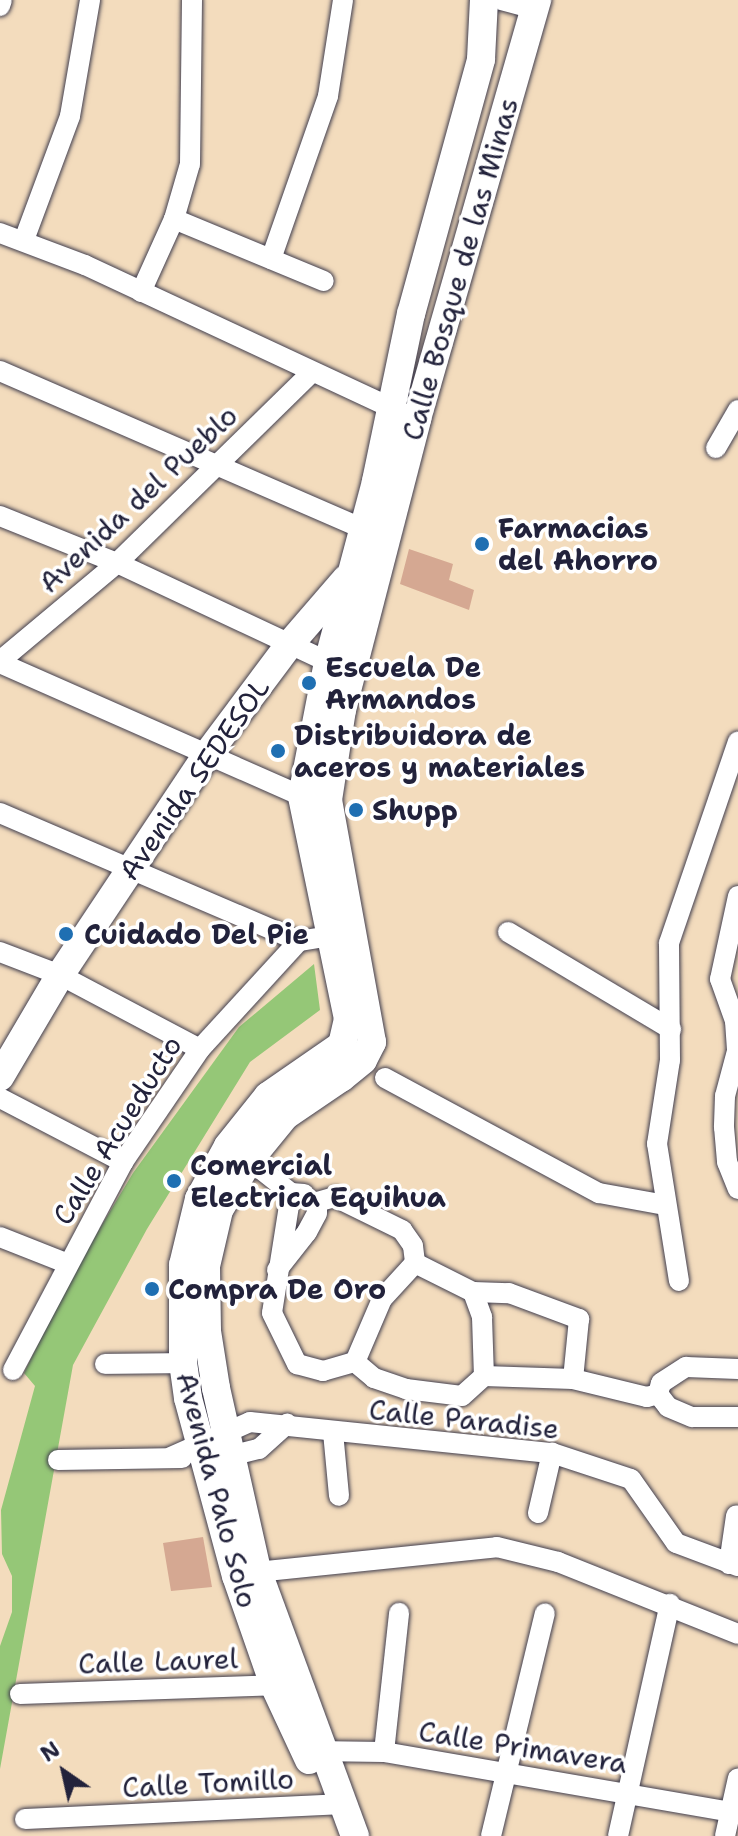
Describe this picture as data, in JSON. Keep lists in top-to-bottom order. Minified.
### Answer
{"streets":{"main road":["Calle Bosque de las Minas","Avenida SEDESOL","Avenida Palo Solo"],"street":["Avenida del Pueblo","Calle Acueducto","Calle Paradise","Calle Laurel","Calle Primavera","Calle Tomillo"]},"crossings":[["Calle Bosque de las Minas","Avenida Palo Solo"],["Avenida SEDESOL","Avenida Palo Solo"],["Calle Paradise","Avenida Palo Solo"],["Avenida Palo Solo","Calle Laurel"],["Avenida Palo Solo","Calle Primavera"],["Avenida Palo Solo","Calle Tomillo"]],"places":["Farmacias del Ahorro","Escuela De Armandos","Distribuidora de aceros y materiales","Shupp","Cuidado Del Pie","Comercial Electrica Equihua","Compra De Oro"],"north":"top left"}
